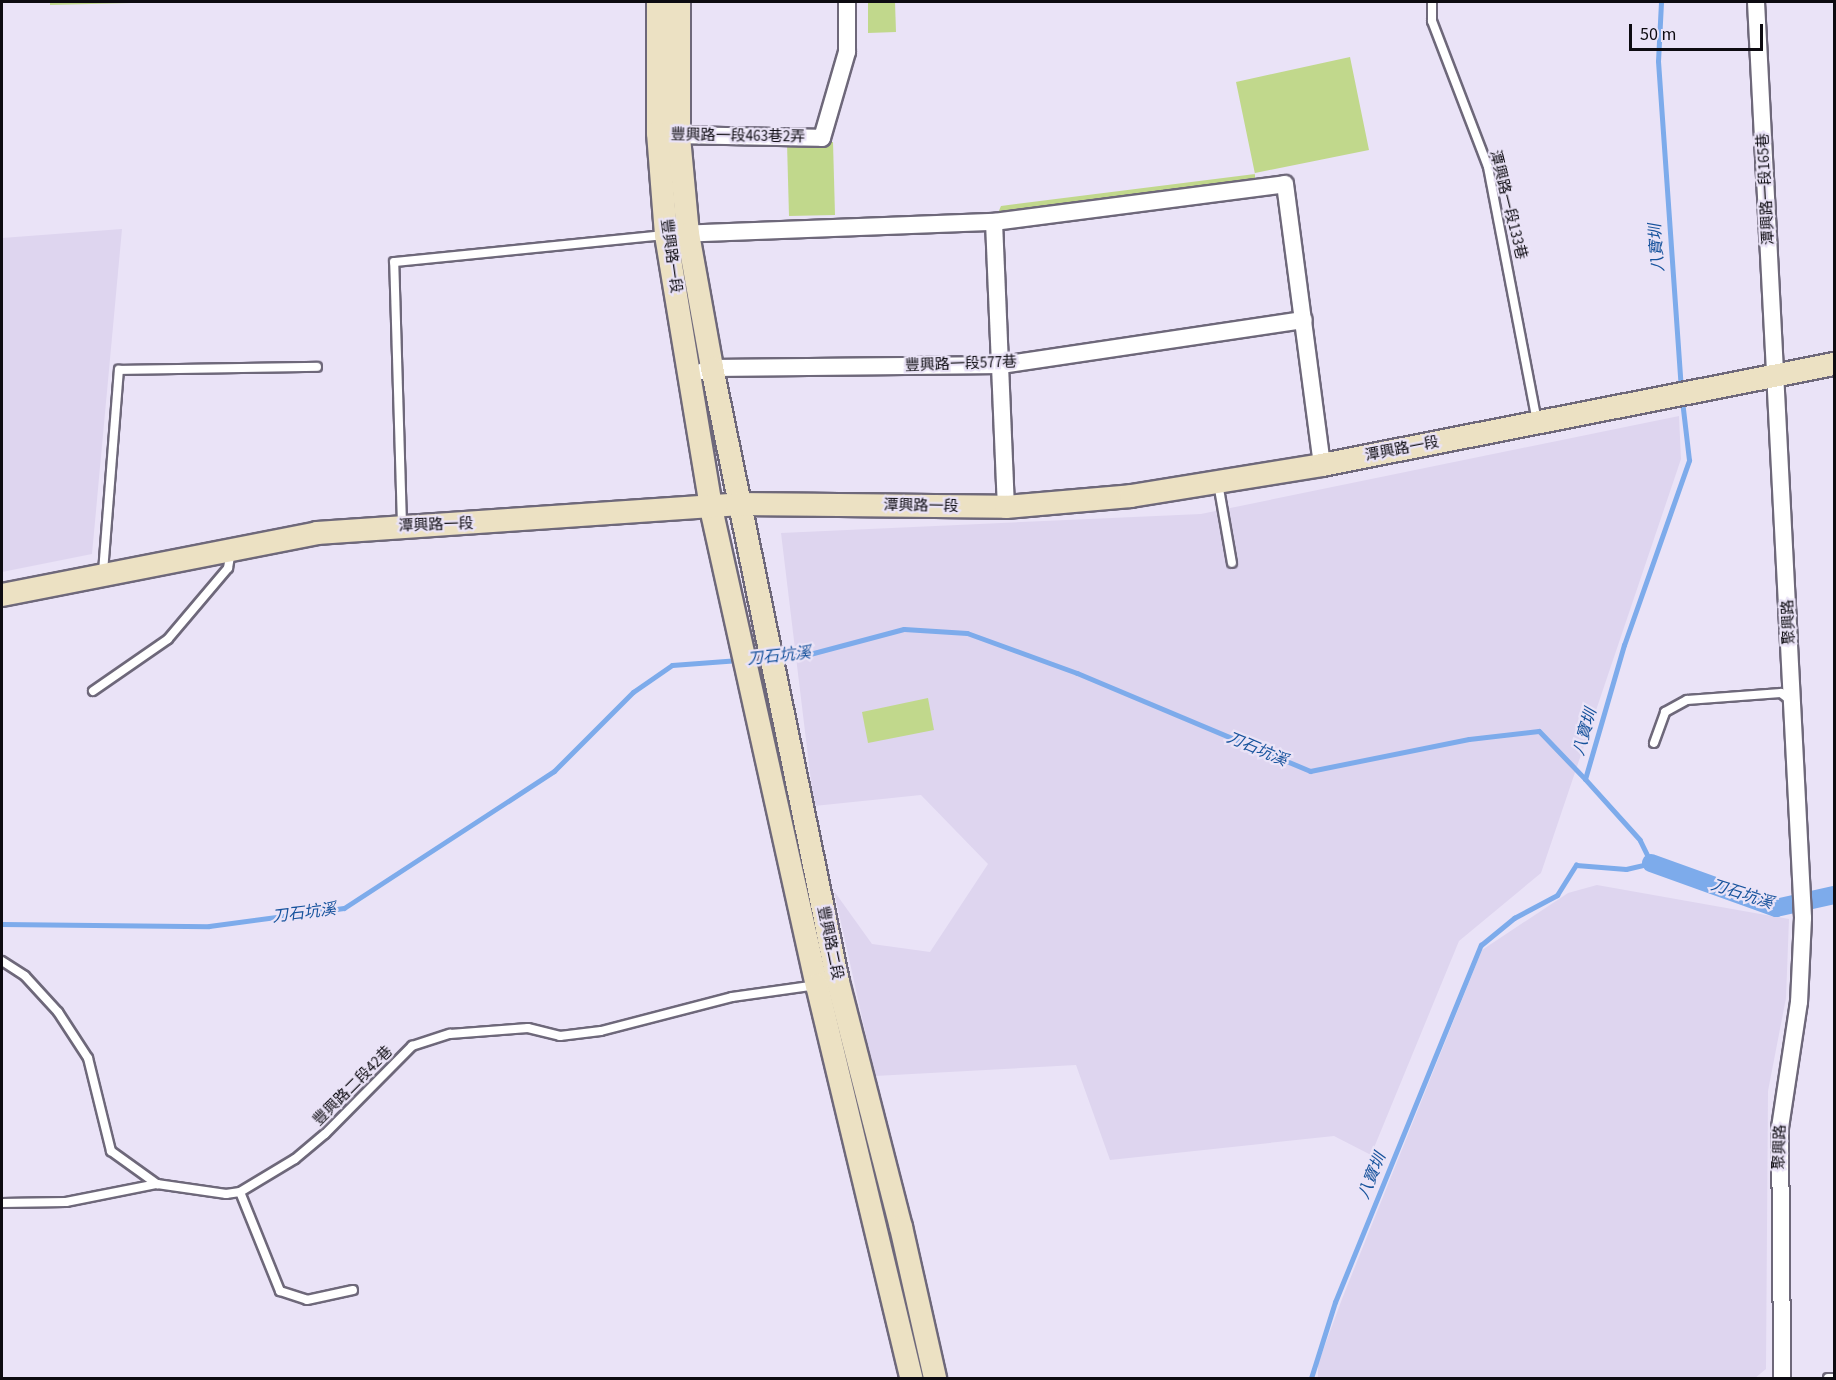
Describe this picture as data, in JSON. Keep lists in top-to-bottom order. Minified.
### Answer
{"streets":{"street":["豐興路一段463巷2弄","潭興路一段165巷","豐興路一段","豐興路一段577巷","潭興路一段","聚興路","豐興路二段"],"lane":["潭興路一段133巷","豐興路二段42巷"]},"crossings":[["豐興路一段463巷2弄","豐興路一段"],["潭興路一段165巷","潭興路一段"],["潭興路一段165巷","聚興路"],["潭興路一段133巷","潭興路一段"],["豐興路一段","豐興路一段577巷"],["豐興路一段","潭興路一段"],["豐興路一段","豐興路二段"],["潭興路一段","聚興路"],["潭興路一段","豐興路二段"],["豐興路二段","豐興路二段42巷"]],"water":["八寶圳","刀石坑溪"],"scale_bar":"50 m"}
